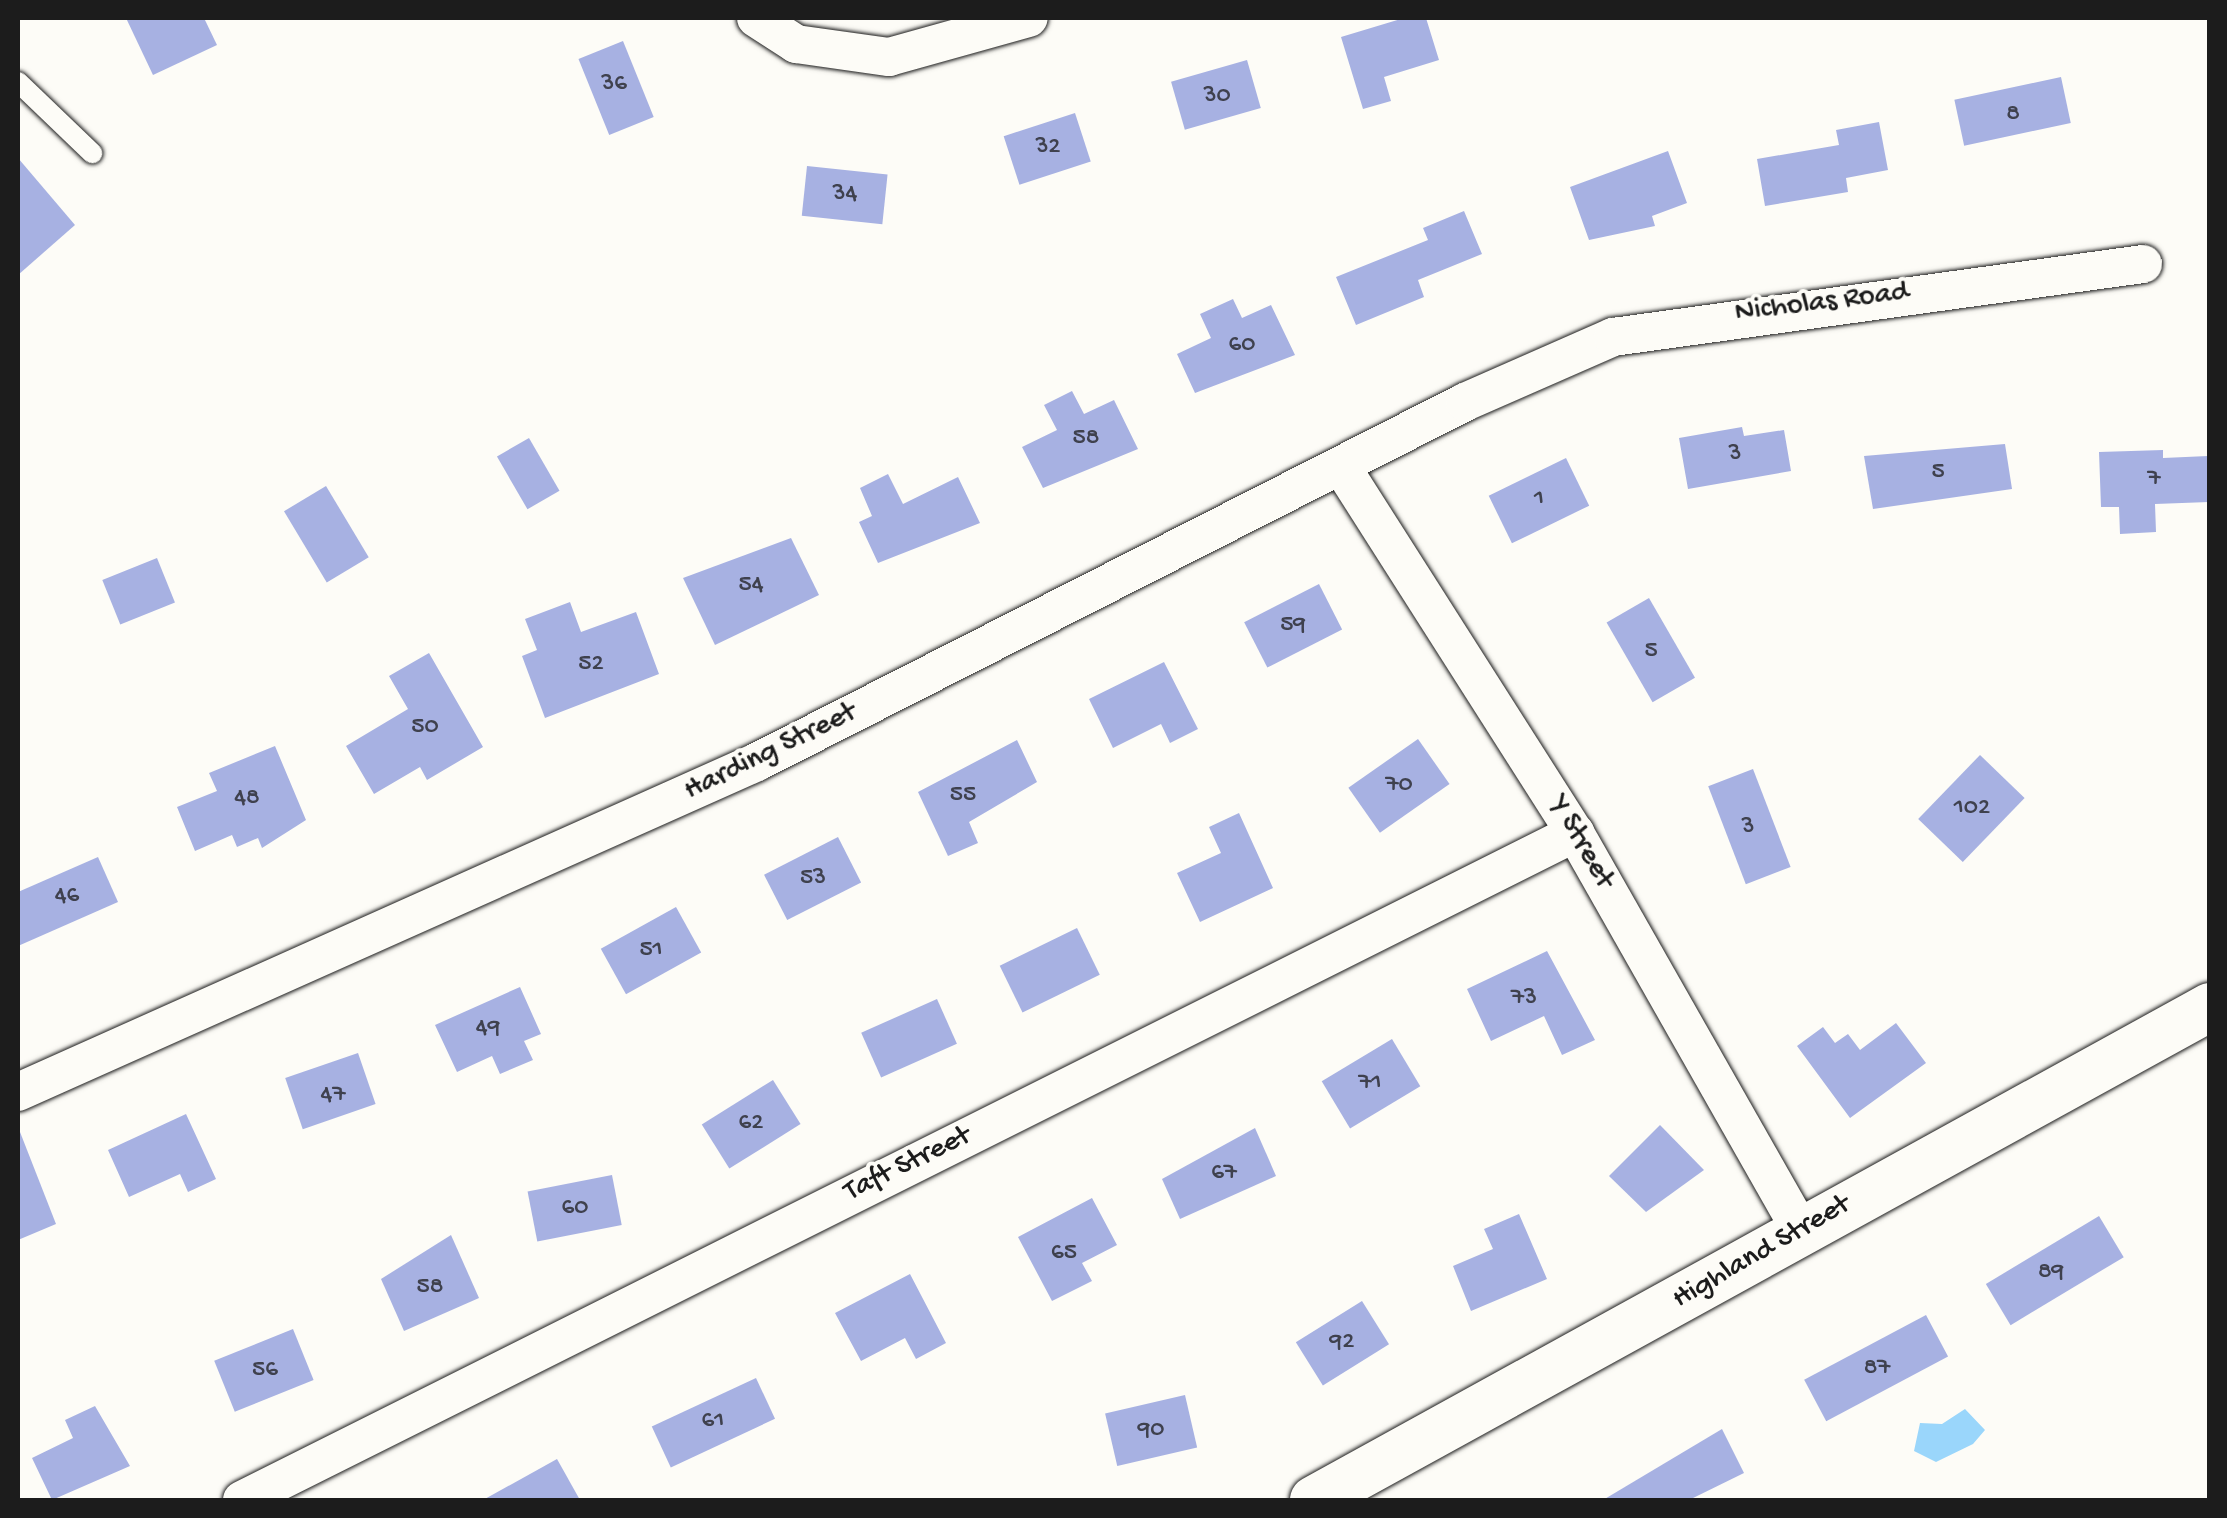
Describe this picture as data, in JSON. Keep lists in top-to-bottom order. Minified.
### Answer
{"streets":{"street":["Nicholas Road","Harding Street","Y Street","Taft Street","Highland Street"]},"crossings":[["Nicholas Road","Harding Street"],["Harding Street","Y Street"],["Y Street","Taft Street"],["Y Street","Highland Street"]],"house_numbers":["36","30","8","32","34","60","58","3","5","7","1","54","59","5","52","50","70","55","48","102","3","53","46","51","73","49","71","47","62","67","60","65","89","58","92","87","56","61","90"]}
